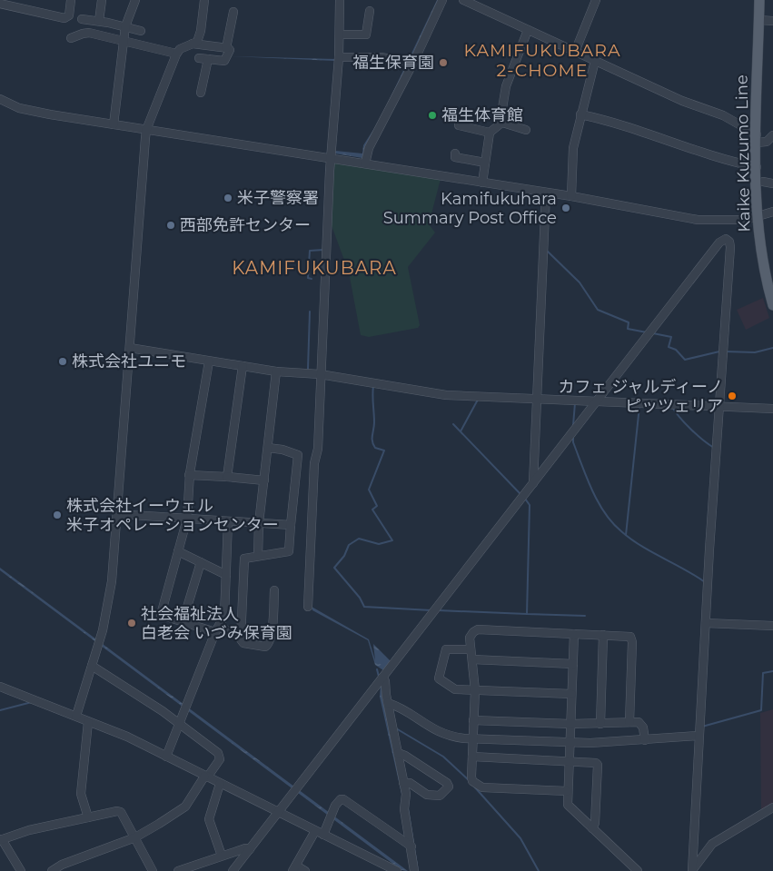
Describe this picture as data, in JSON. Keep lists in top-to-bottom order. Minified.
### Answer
{"streets":{"main road":["Kaike Kuzumo Line"]},"districts":["KAMIFUKUBARA 2-CHOME","KAMIFUKUBARA"],"places":["福生保育園","福生体育館","米子警察署","Kamifukuhara Summary Post Office","西部免許センター","株式会社ユニモ","カフェ ジャルディーノ ピッツェリア","株式会社イーウェル 米子オペレーションセンター","社会福祉法人 白老会 いづみ保育園"]}
